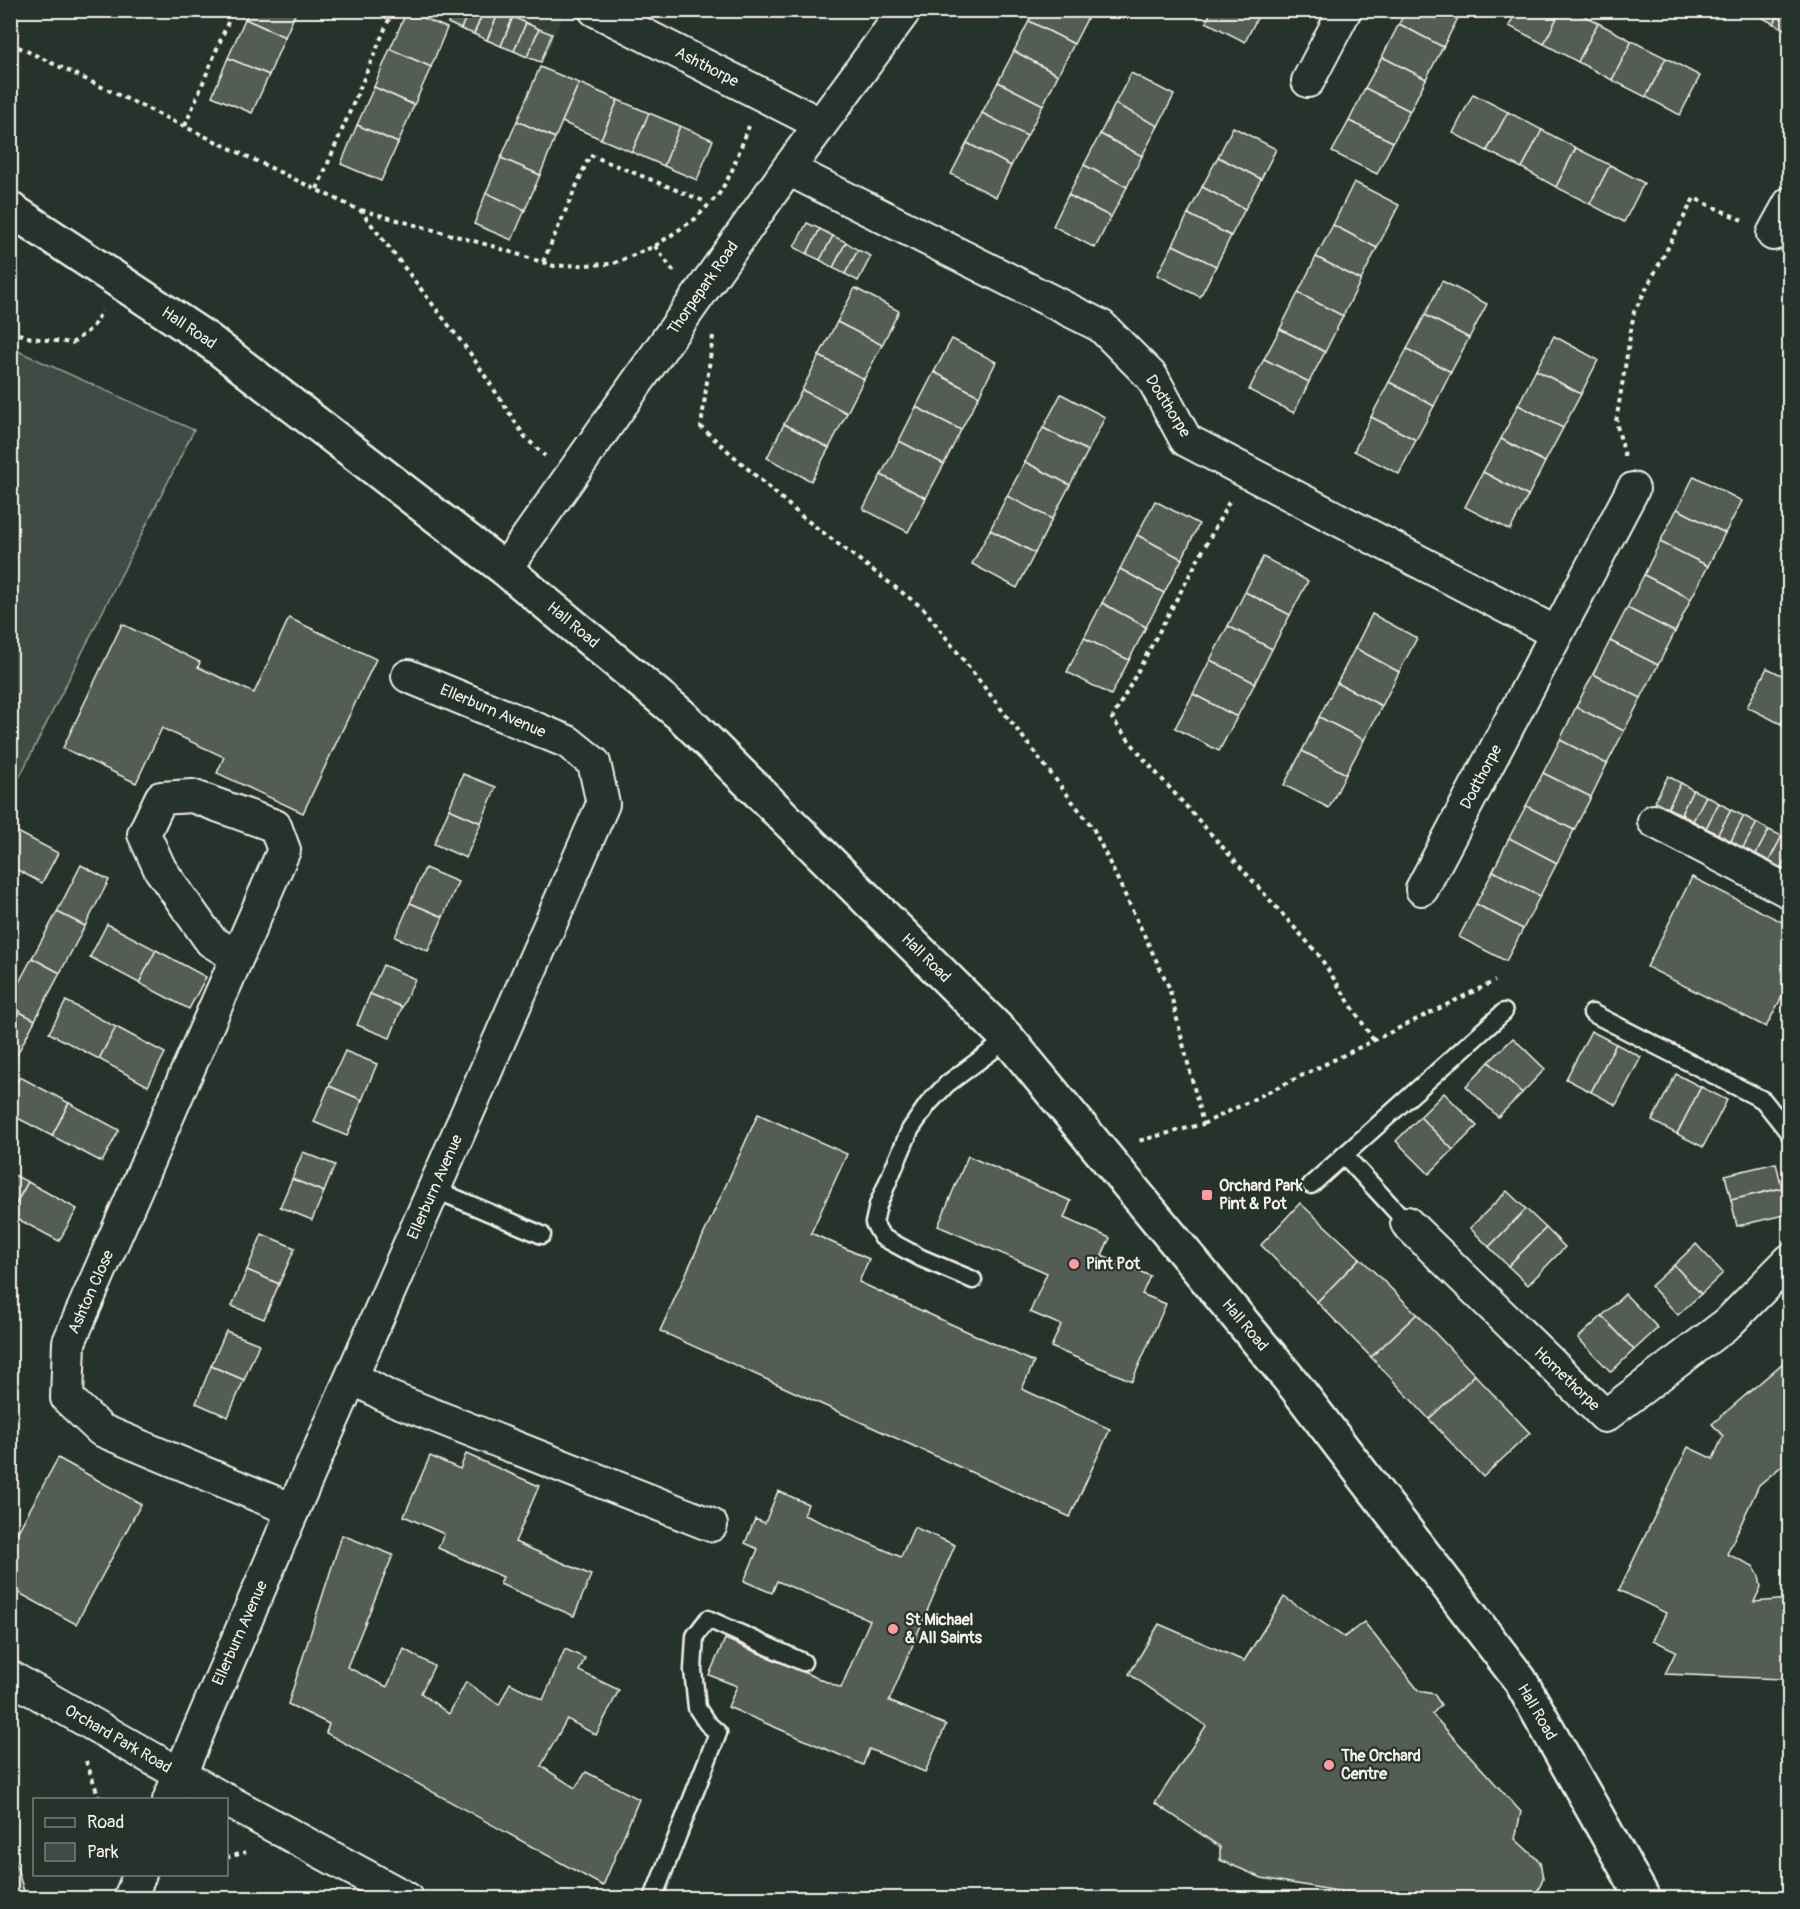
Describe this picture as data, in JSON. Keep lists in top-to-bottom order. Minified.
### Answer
{"streets":{"street":["Ashthorpe","Thorpepark Road","Hall Road","Dodthorpe","Ellerburn Avenue","Ashton Close","Homethorpe","Orchard Park Road"]},"crossings":[["Ashthorpe","Thorpepark Road"],["Thorpepark Road","Hall Road"],["Thorpepark Road","Dodthorpe"],["Ellerburn Avenue","Ashton Close"],["Ellerburn Avenue","Orchard Park Road"]],"places":{"transit":["Orchard Park Pint & Pot"],"other":["Pint Pot","St Michael & All Saints","The Orchard Centre"]},"legend":["Road","Park"]}
